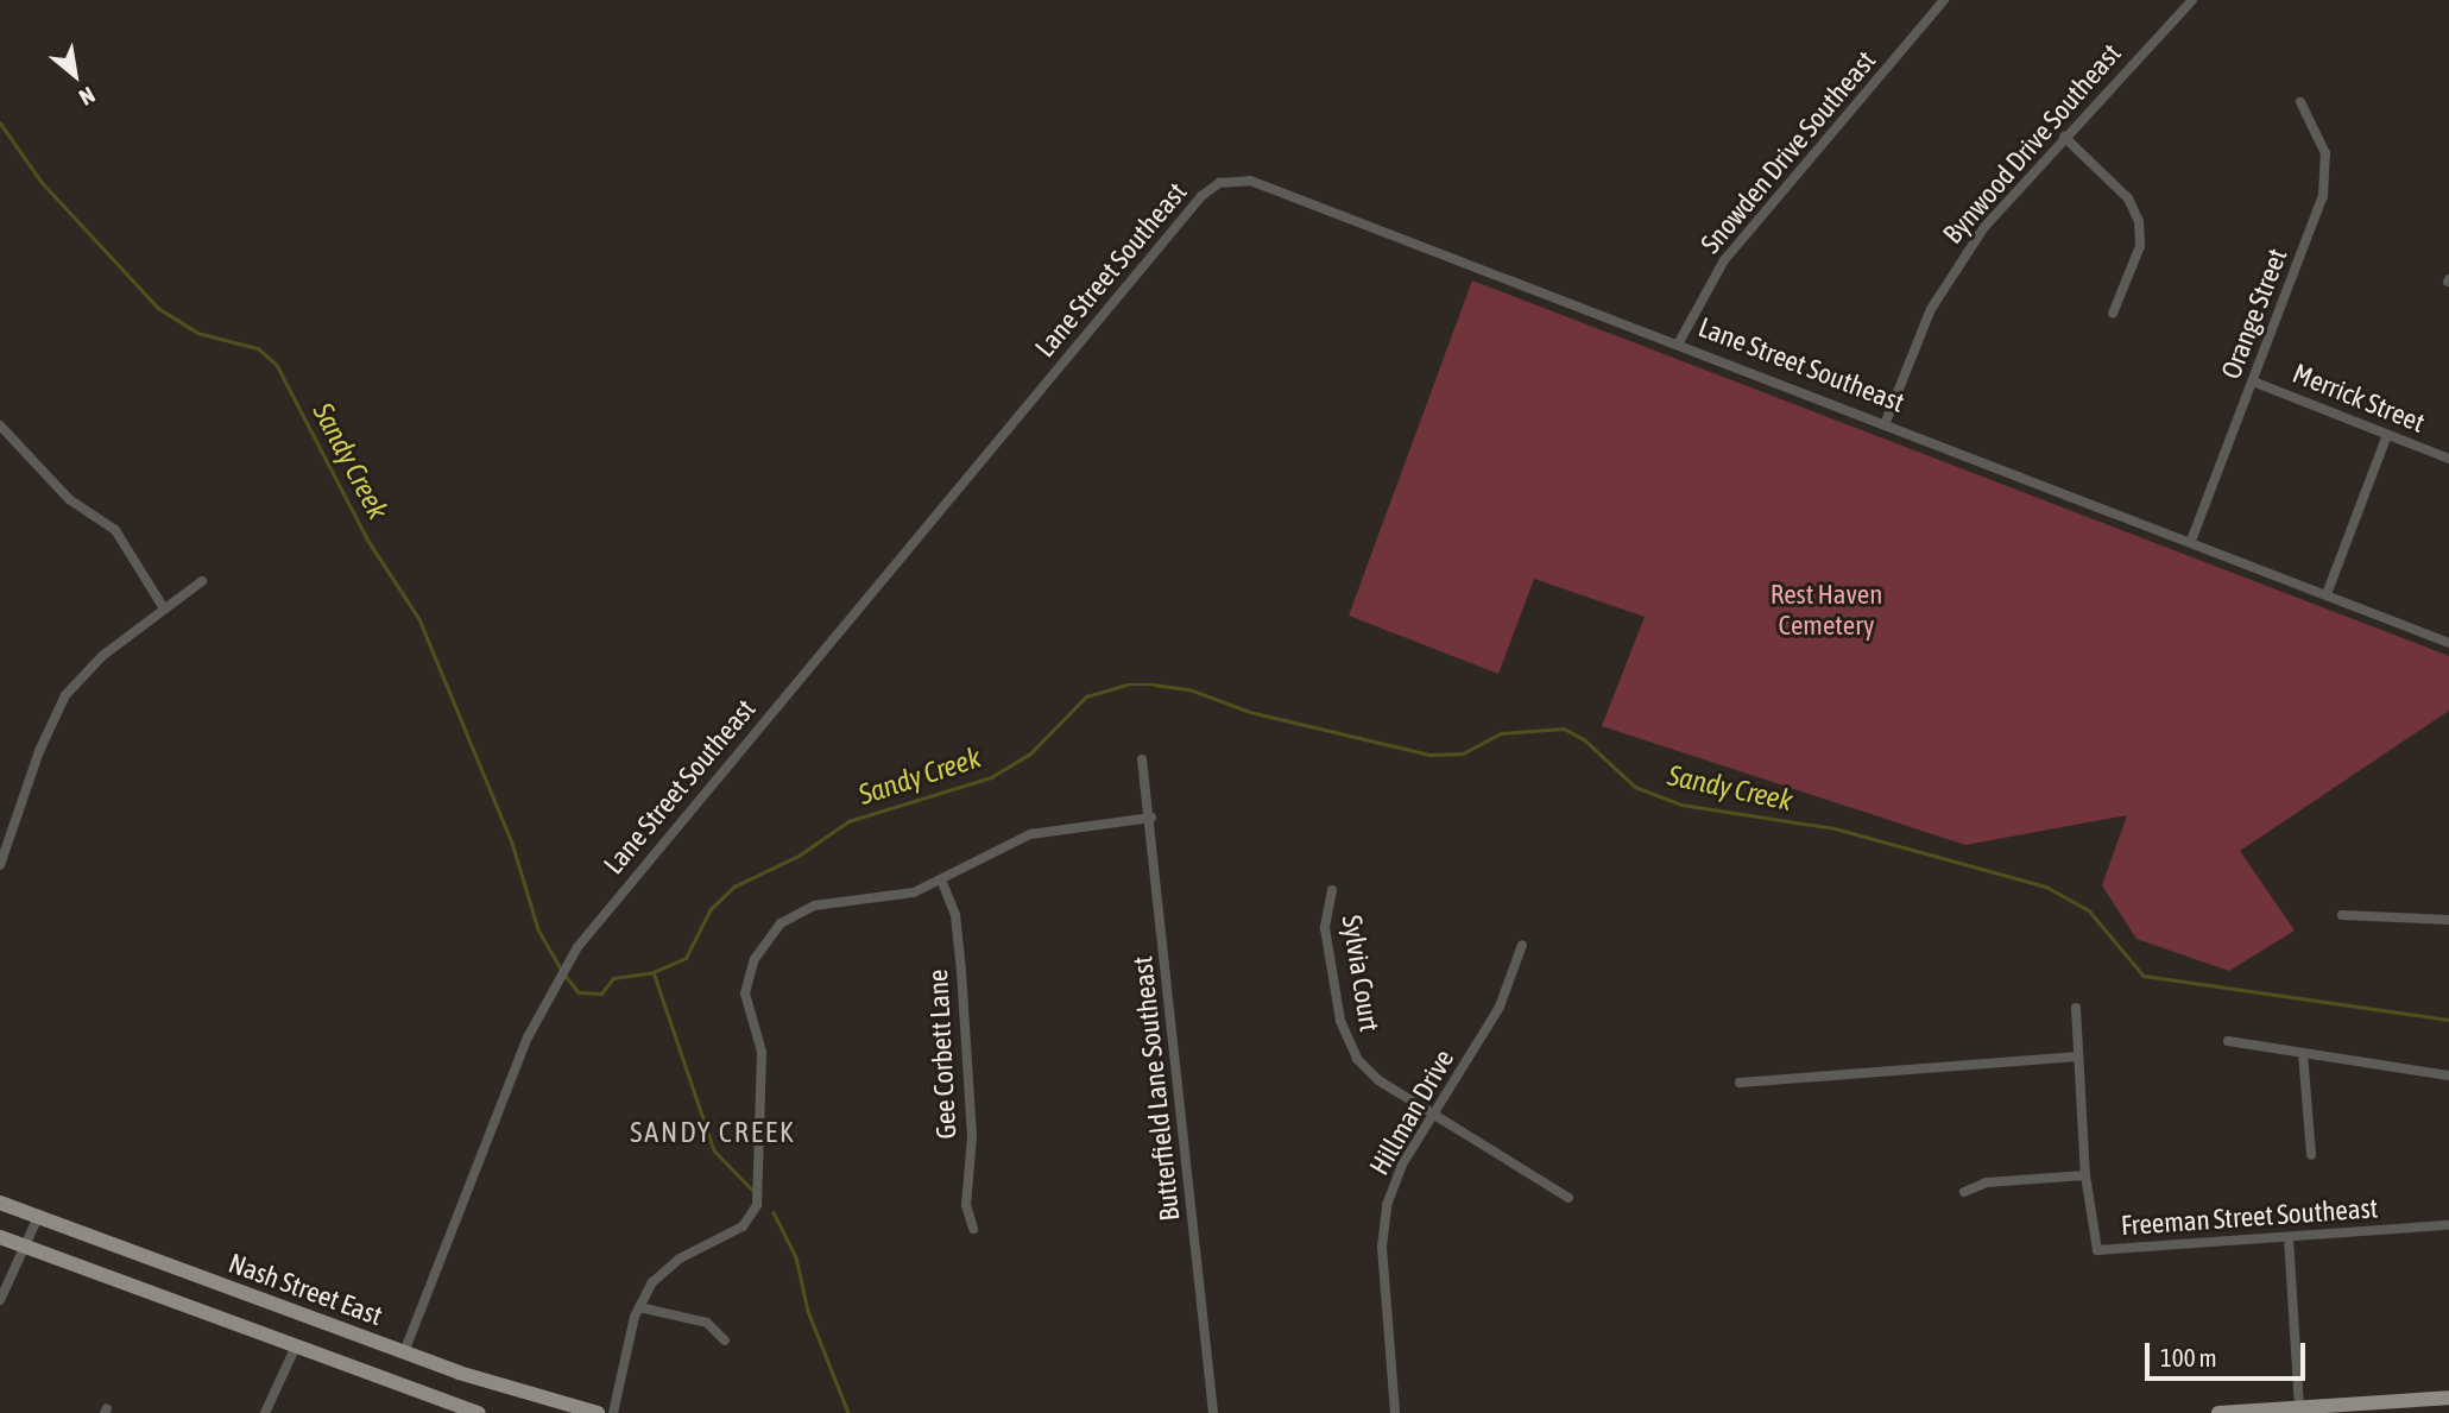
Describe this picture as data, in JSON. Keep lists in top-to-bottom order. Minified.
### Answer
{"streets":{"main road":["Nash Street East"],"street":["Bynwood Drive Southeast","Snowden Drive Southeast","Lane Street Southeast","Orange Street","Merrick Street","Sylvia Court","Gee Corbett Lane","Butterfield Lane Southeast","Hillman Drive","Freeman Street Southeast"]},"crossings":[["Bynwood Drive Southeast","Lane Street Southeast"],["Snowden Drive Southeast","Lane Street Southeast"],["Lane Street Southeast","Orange Street"],["Lane Street Southeast","Nash Street East"],["Orange Street","Merrick Street"],["Sylvia Court","Hillman Drive"]],"districts":["SANDY CREEK"],"water":["Sandy Creek"],"parks":["Rest Haven Cemetery"],"scale_bar":"100 m","north":"bottom right"}
